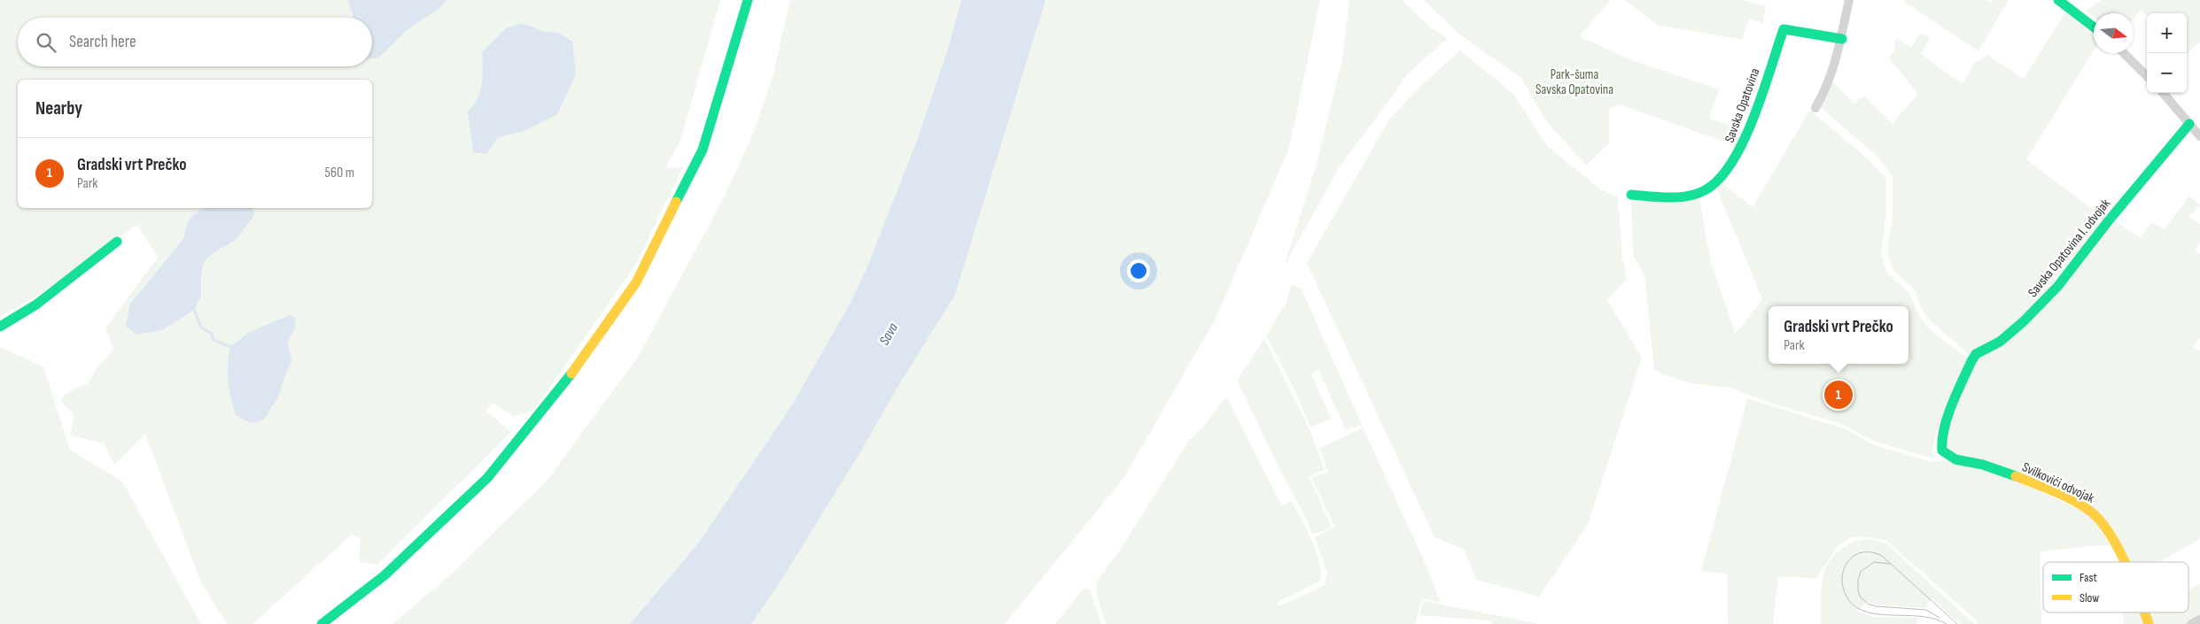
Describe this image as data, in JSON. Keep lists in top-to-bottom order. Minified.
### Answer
{"streets":{"street":["Savska Opatovina","Savska Opatovina I. odvojak","Svilkovići odvojak"]},"crossings":[["Savska Opatovina I. odvojak","Svilkovići odvojak"]],"water":["Sava"],"parks":["Park-šuma Savska Opatovina"],"legend":["Fast","Slow"],"north":"right","page":{"map_buttons":["+","−"],"search":"Search here","heading":"Nearby","list":[{"mark":"1","name":"Gradski vrt Prečko","note":"Park","value":"560 m"}],"popup":["Gradski vrt Prečko","Park"],"pins":"1"}}
